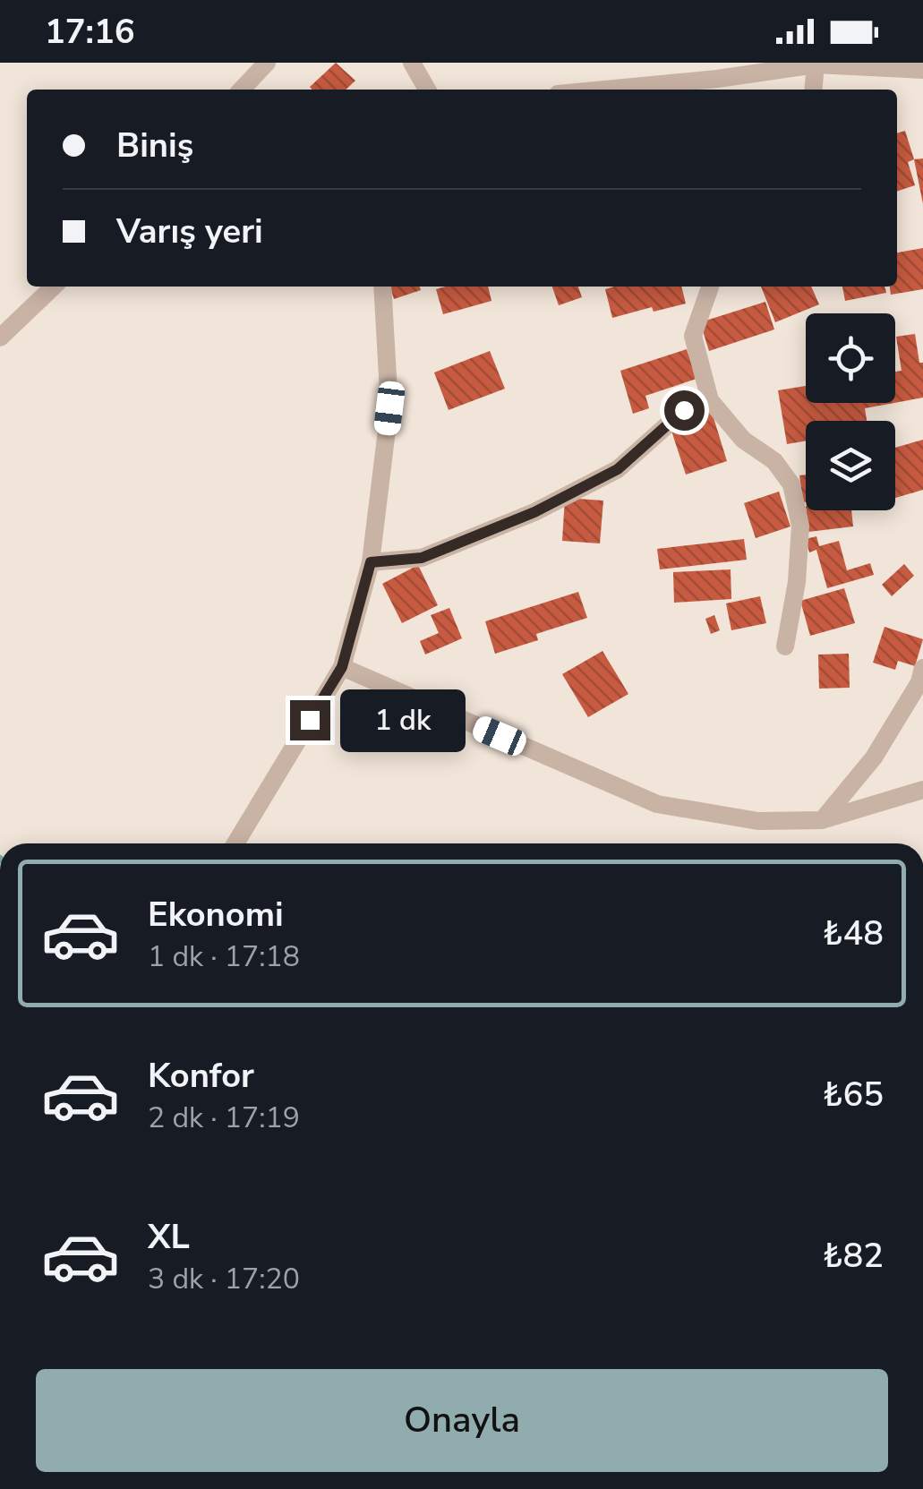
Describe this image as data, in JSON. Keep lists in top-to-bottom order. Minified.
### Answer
{"page":{"status":"17:16","banner":["Biniş","Varış yeri"],"bubble":"1 dk","list":[{"name":"Ekonomi","note":"1 dk · 17:18","value":"₺48"},{"name":"Konfor","note":"2 dk · 17:19","value":"₺65"},{"name":"XL","note":"3 dk · 17:20","value":"₺82"}],"buttons":"Onayla"}}
